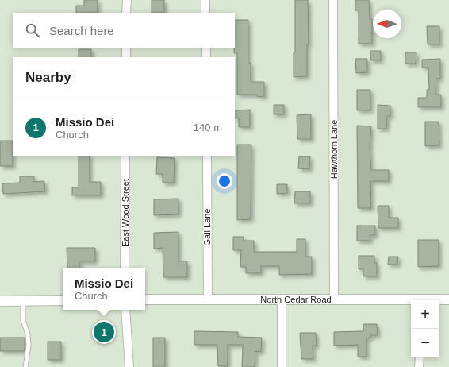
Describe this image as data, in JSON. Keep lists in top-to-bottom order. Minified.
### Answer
{"streets":{"street":["Hawthorn Lane","East Wood Street","Gall Lane","North Cedar Road"]},"crossings":[["Hawthorn Lane","North Cedar Road"],["Gall Lane","North Cedar Road"]],"north":"left","page":{"search":"Search here","heading":"Nearby","list":[{"mark":"1","name":"Missio Dei","note":"Church","value":"140 m"}],"popup":["Missio Dei","Church"],"map_buttons":["+","−"],"pins":"1"}}
